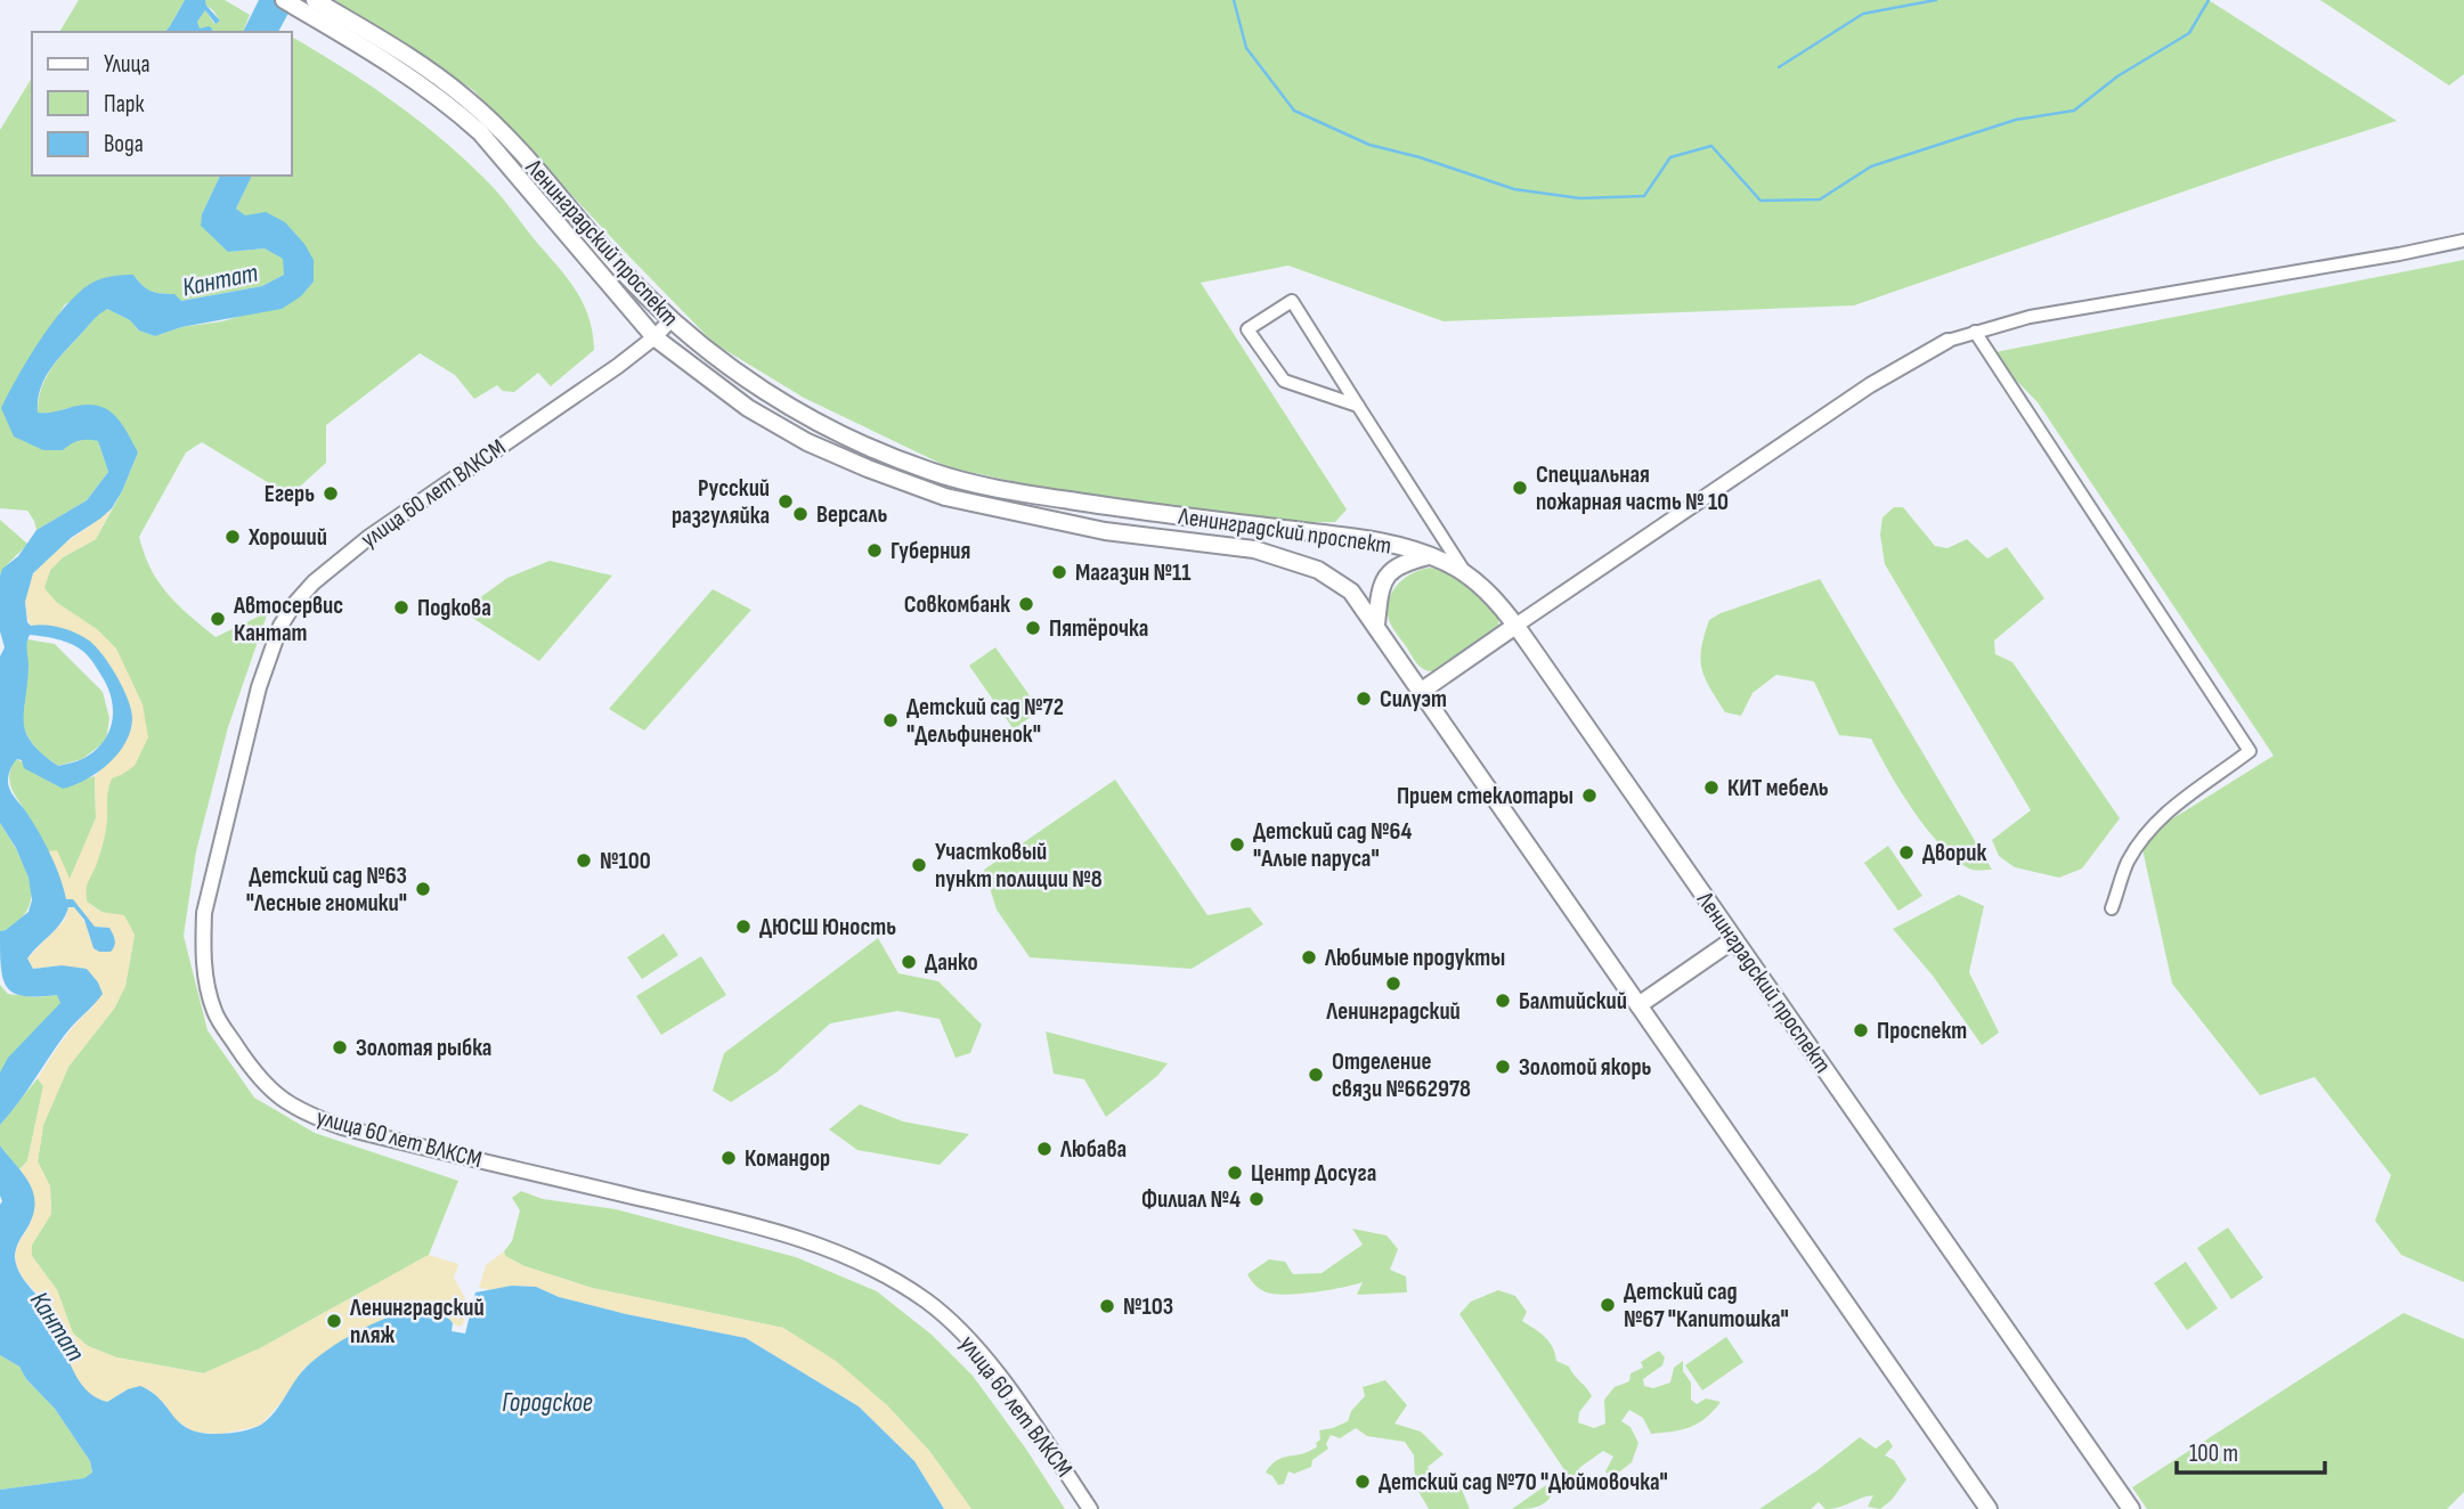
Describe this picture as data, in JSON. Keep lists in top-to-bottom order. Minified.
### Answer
{"streets":{"main road":["Ленинградский проспект"],"street":["улица 60 лет ВЛКСМ"]},"crossings":[["Ленинградский проспект","улица 60 лет ВЛКСМ"]],"water":["Кантат","Городское"],"places":["Специальная пожарная часть № 10","Егерь","Русский разгуляйка","Версаль","Хороший","Губерния","Магазин №11","Совкомбанк","Подкова","Автосервис Кантат","Пятёрочка","Силуэт","Детский сад №72 \"Дельфиненок\"","КИТ мебель","Прием стеклотары","Детский сад №64 \"Алые паруса\"","Дворик","№100","Участковый пункт полиции №8","Детский сад №63 \"Лесные гномики\"","ДЮСШ Юность","Любимые продукты","Данко","Ленинградский","Балтийский","Проспект","Золотая рыбка","Золотой якорь","Отделение связи №662978","Любава","Командор","Центр Досуга","Филиал №4","Детский сад №67 \"Капитошка\"","№103","Ленинградский пляж","Детский сад №70 \"Дюймовочка\""],"legend":["Улица","Парк","Вода"],"scale_bar":"100 m"}
